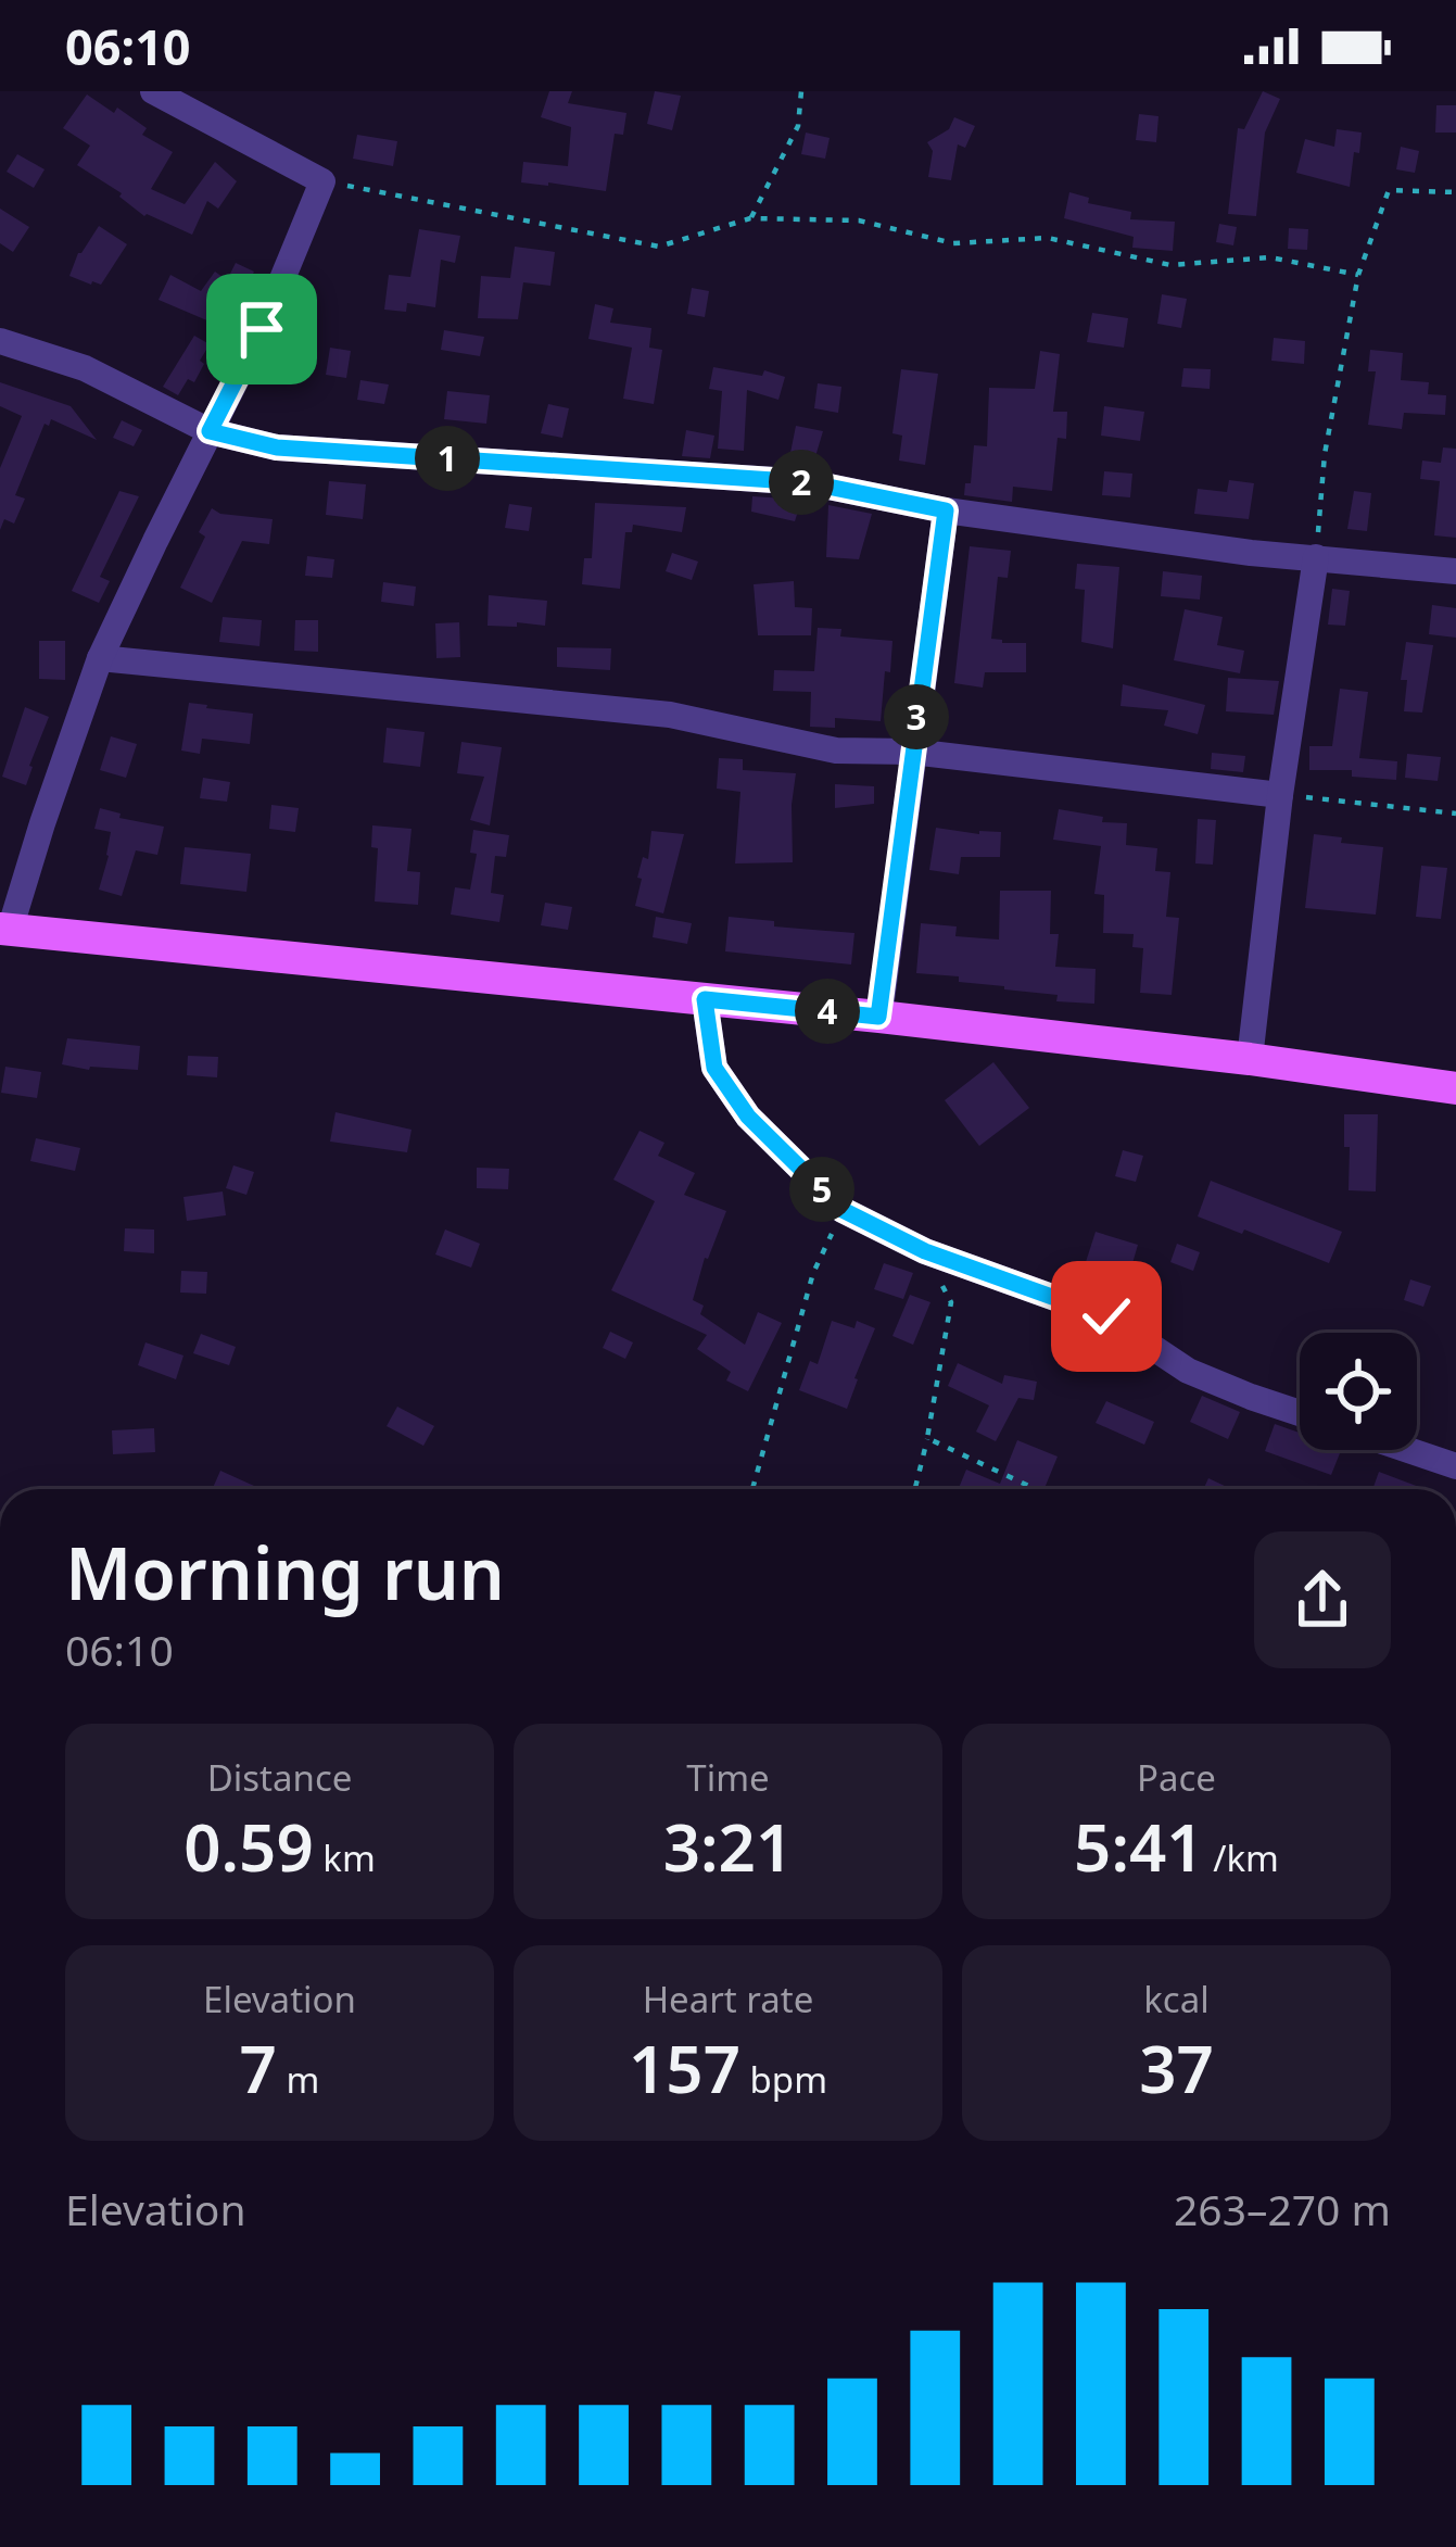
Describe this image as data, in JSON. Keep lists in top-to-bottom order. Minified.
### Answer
{"page":{"status":"06:10","pins":["1","2","3","4","5"],"heading":["Morning run","06:10"],"stats":[["Distance","0.59 km"],["Time","3:21"],["Pace","5:41 /km"],["Elevation","7 m"],["Heart rate","157 bpm"],["kcal","37"]],"chart":["Elevation","263–270 m"]}}
